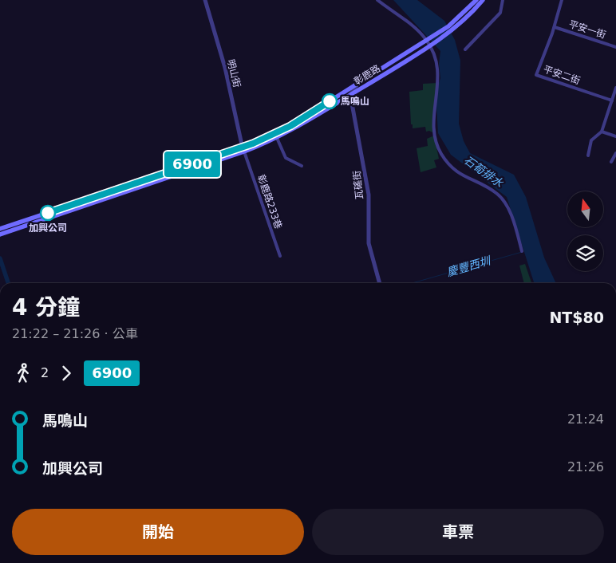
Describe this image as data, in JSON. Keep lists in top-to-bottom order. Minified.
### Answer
{"streets":{"main road":["彰鹿路"],"street":["平安一街","明山街","平安二街","瓦磘街","彰鹿路233巷"]},"crossings":[["平安一街","平安二街"],["明山街","彰鹿路"],["明山街","彰鹿路233巷"],["彰鹿路","瓦磘街"],["彰鹿路","彰鹿路233巷"]],"water":["石筍排水","慶豐西圳"],"places":["馬鳴山","加興公司"],"lines":["bus line 6900"],"north":"top","page":{"on_map":"6900","heading":["4 分鐘","21:22 – 21:26 · 公車","NT$80"],"legs":["2","6900"],"list":[{"name":"馬鳴山","value":"21:24"},{"name":"加興公司","value":"21:26"}],"buttons":["開始","車票"]}}
